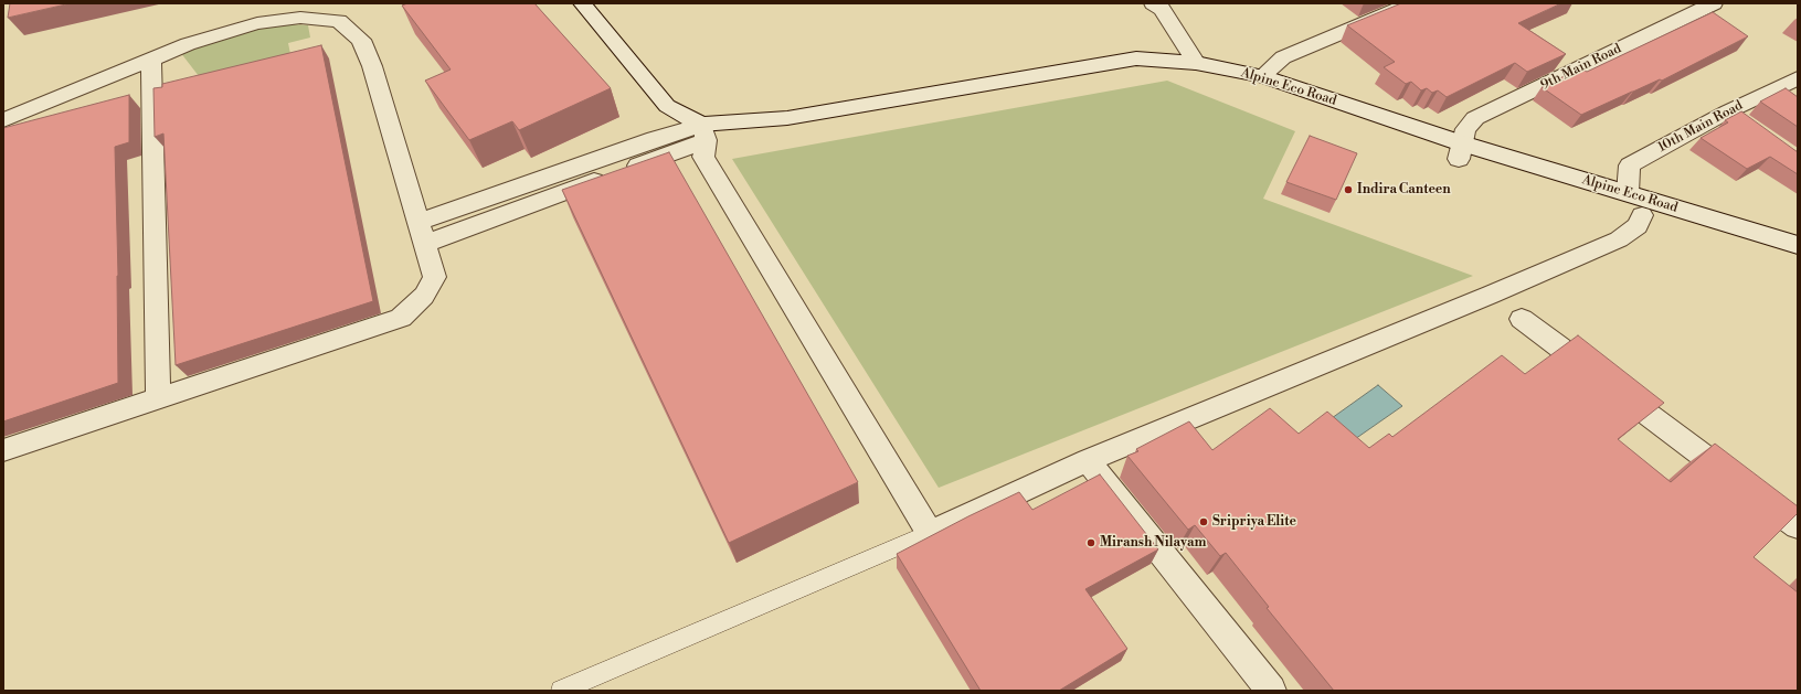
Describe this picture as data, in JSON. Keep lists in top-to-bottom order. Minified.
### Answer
{"streets":{"street":["9th Main Road","Alpine Eco Road","10th Main Road"]},"crossings":[["9th Main Road","Alpine Eco Road"],["Alpine Eco Road","10th Main Road"]],"places":["Indira Canteen","Sripriya Elite","Miransh Nilayam"]}
